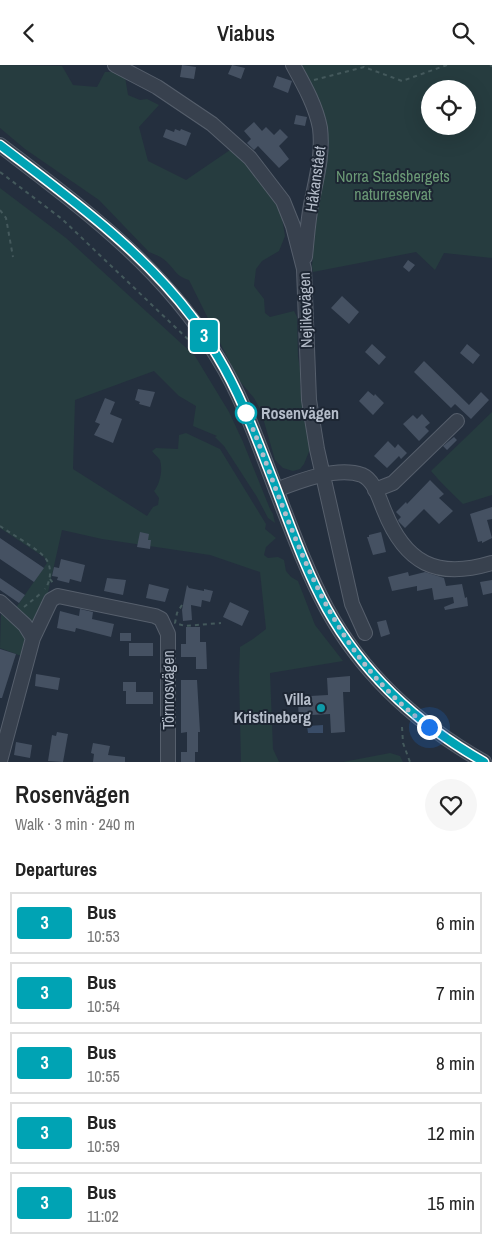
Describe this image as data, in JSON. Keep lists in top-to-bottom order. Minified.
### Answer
{"streets":{"street":["Håkanstået","Nejlikevägen","Törnrosvägen"]},"crossings":[["Håkanstået","Nejlikevägen"]],"parks":["Norra Stadsbergets naturreservat"],"places":["Rosenvägen","Villa Kristineberg"],"lines":["bus line 3"],"page":{"header":"Viabus","on_map":"3","heading":[["Rosenvägen","Walk · 3 min · 240 m"],"Departures"],"list":[{"mark":"3","name":"Bus","note":"10:53","value":"6 min"},{"mark":"3","name":"Bus","note":"10:54","value":"7 min"},{"mark":"3","name":"Bus","note":"10:55","value":"8 min"},{"mark":"3","name":"Bus","note":"10:59","value":"12 min"},{"mark":"3","name":"Bus","note":"11:02","value":"15 min"}]}}
